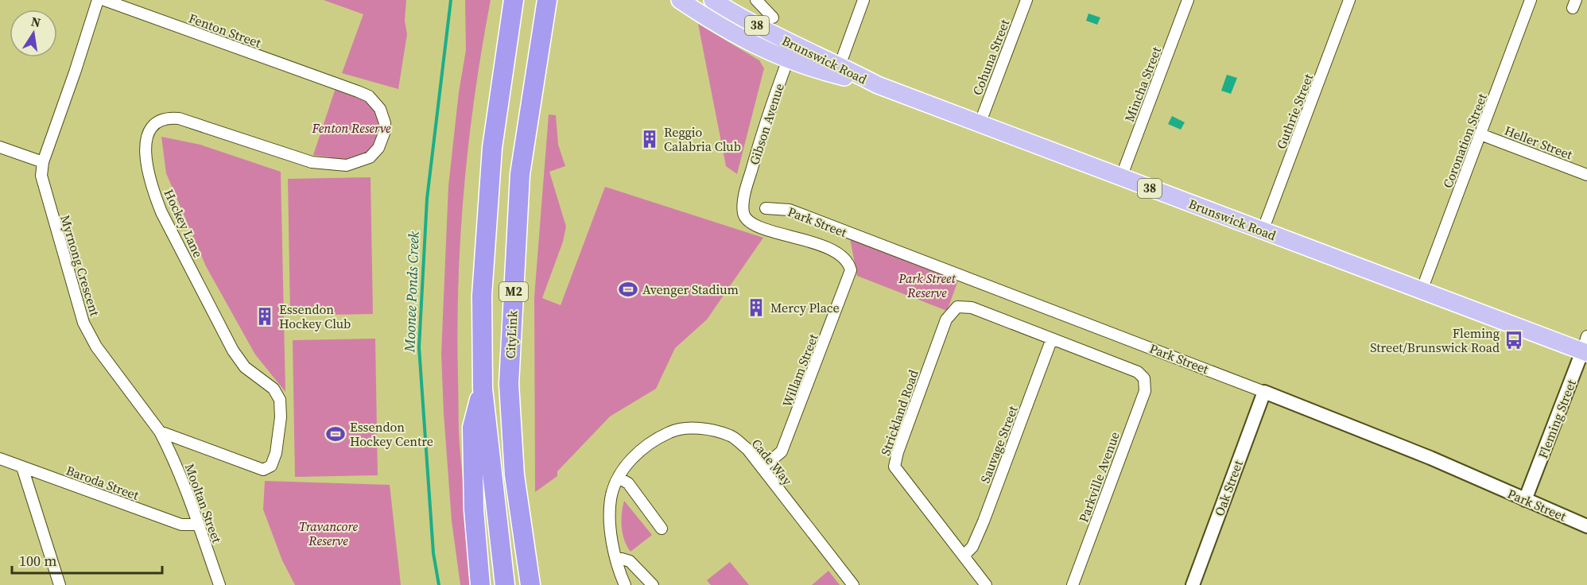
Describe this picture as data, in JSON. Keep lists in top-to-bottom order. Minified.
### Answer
{"streets":{"highway":["M2","CityLink"],"main road":["38","Brunswick Road"],"street":["Fenton Street","Cohuna Street","Mincha Street","Guthrie Street","Gibson Avenue","Coronation Street","Heller Street","Park Street","Hockey Lane","Myrnong Crescent","Willam Street","Strickland Road","Fleming Street","Sauvage Street","Cade Way","Parkville Avenue","Baroda Street","Oak Street","Mooltan Street"]},"crossings":[["38","Brunswick Road"],["Fenton Street","Hockey Lane"],["Cohuna Street","Brunswick Road"],["Brunswick Road","Mincha Street"],["Brunswick Road","Guthrie Street"],["Brunswick Road","Gibson Avenue"],["Brunswick Road","Coronation Street"],["Brunswick Road","Fleming Street"],["Gibson Avenue","Willam Street"],["Coronation Street","Heller Street"],["Park Street","Fleming Street"],["Park Street","Oak Street"],["Hockey Lane","Myrnong Crescent"],["Hockey Lane","Mooltan Street"],["Myrnong Crescent","Mooltan Street"],["Willam Street","Cade Way"],["Strickland Road","Sauvage Street"],["Strickland Road","Parkville Avenue"],["Sauvage Street","Parkville Avenue"],["Baroda Street","Mooltan Street"]],"water":["Moonee Ponds Creek"],"parks":["Fenton Reserve","Park Street Reserve","Travancore Reserve"],"places":{"building":["Reggio Calabria Club","Mercy Place","Essendon Hockey Club"],"sports":["Avenger Stadium","Essendon Hockey Centre"],"bus stop":["Fleming Street/Brunswick Road"]},"scale_bar":"100 m","north":"top"}
